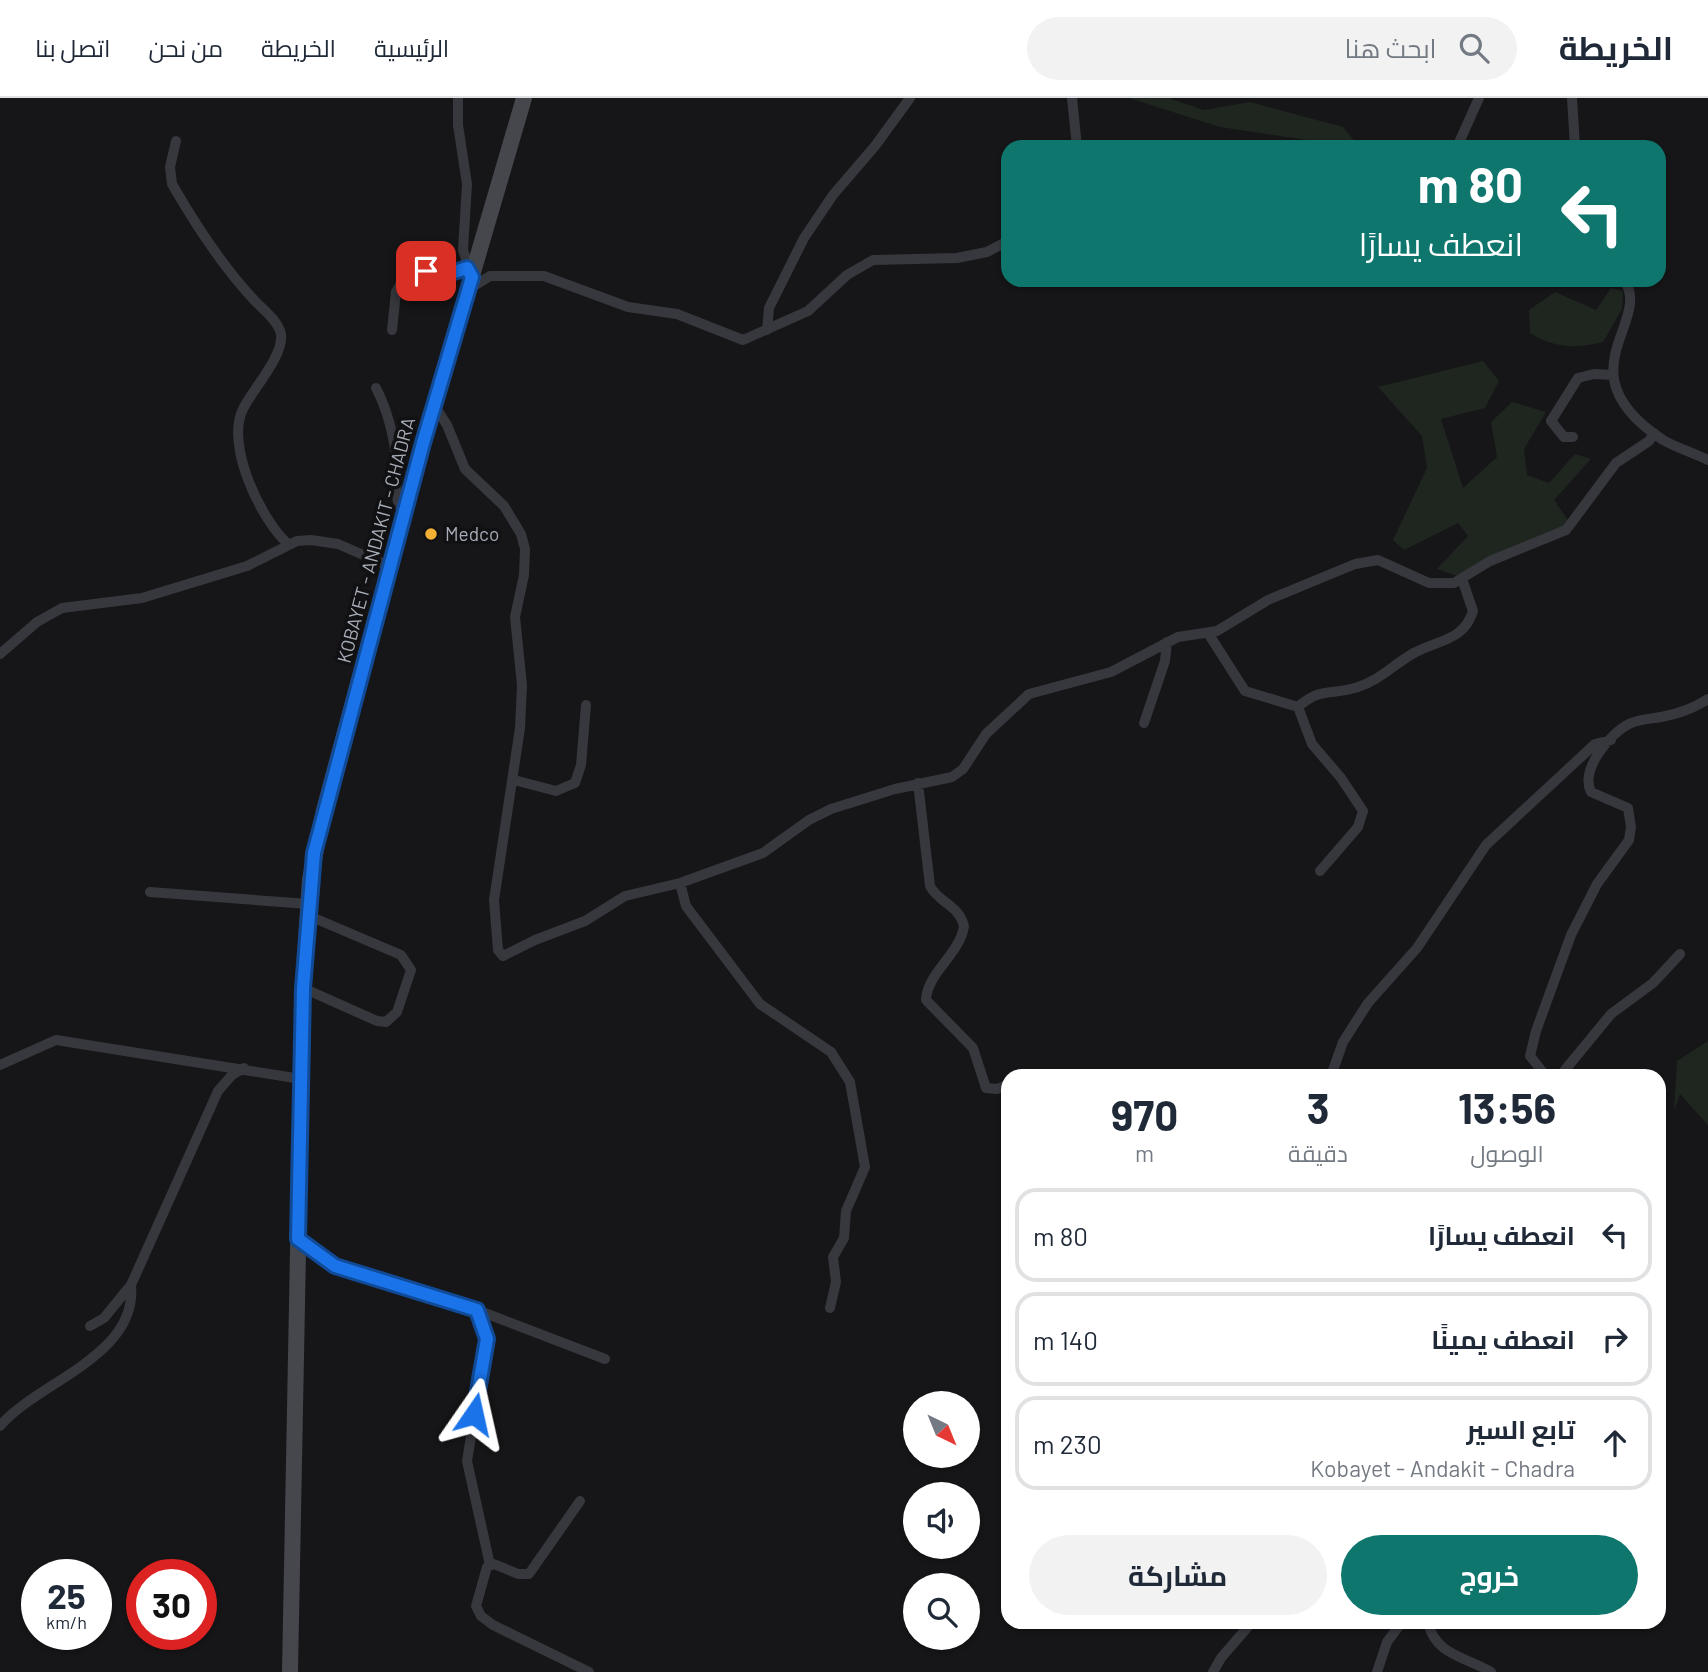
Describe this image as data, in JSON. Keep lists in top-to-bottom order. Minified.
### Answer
{"streets":{"main road":["KOBAYET - ANDAKIT - CHADRA"]},"places":["Medco"],"north":"bottom right","page":{"header":"الخريطة","search":"ابحث هنا","nav":["الرئيسية","الخريطة","من نحن","اتصل بنا"],"turn":["80 m","انعطف يسارًا"],"eta":["13:56","الوصول","3","دقيقة","970","m"],"list":[{"name":"انعطف يسارًا","value":"80 m"},{"name":"انعطف يمينًا","value":"140 m"},{"name":"تابع السير","note":"Kobayet - Andakit - Chadra","value":"230 m"}],"buttons":["خروج","مشاركة"],"speed":"25 km/h","limit":"30"}}
